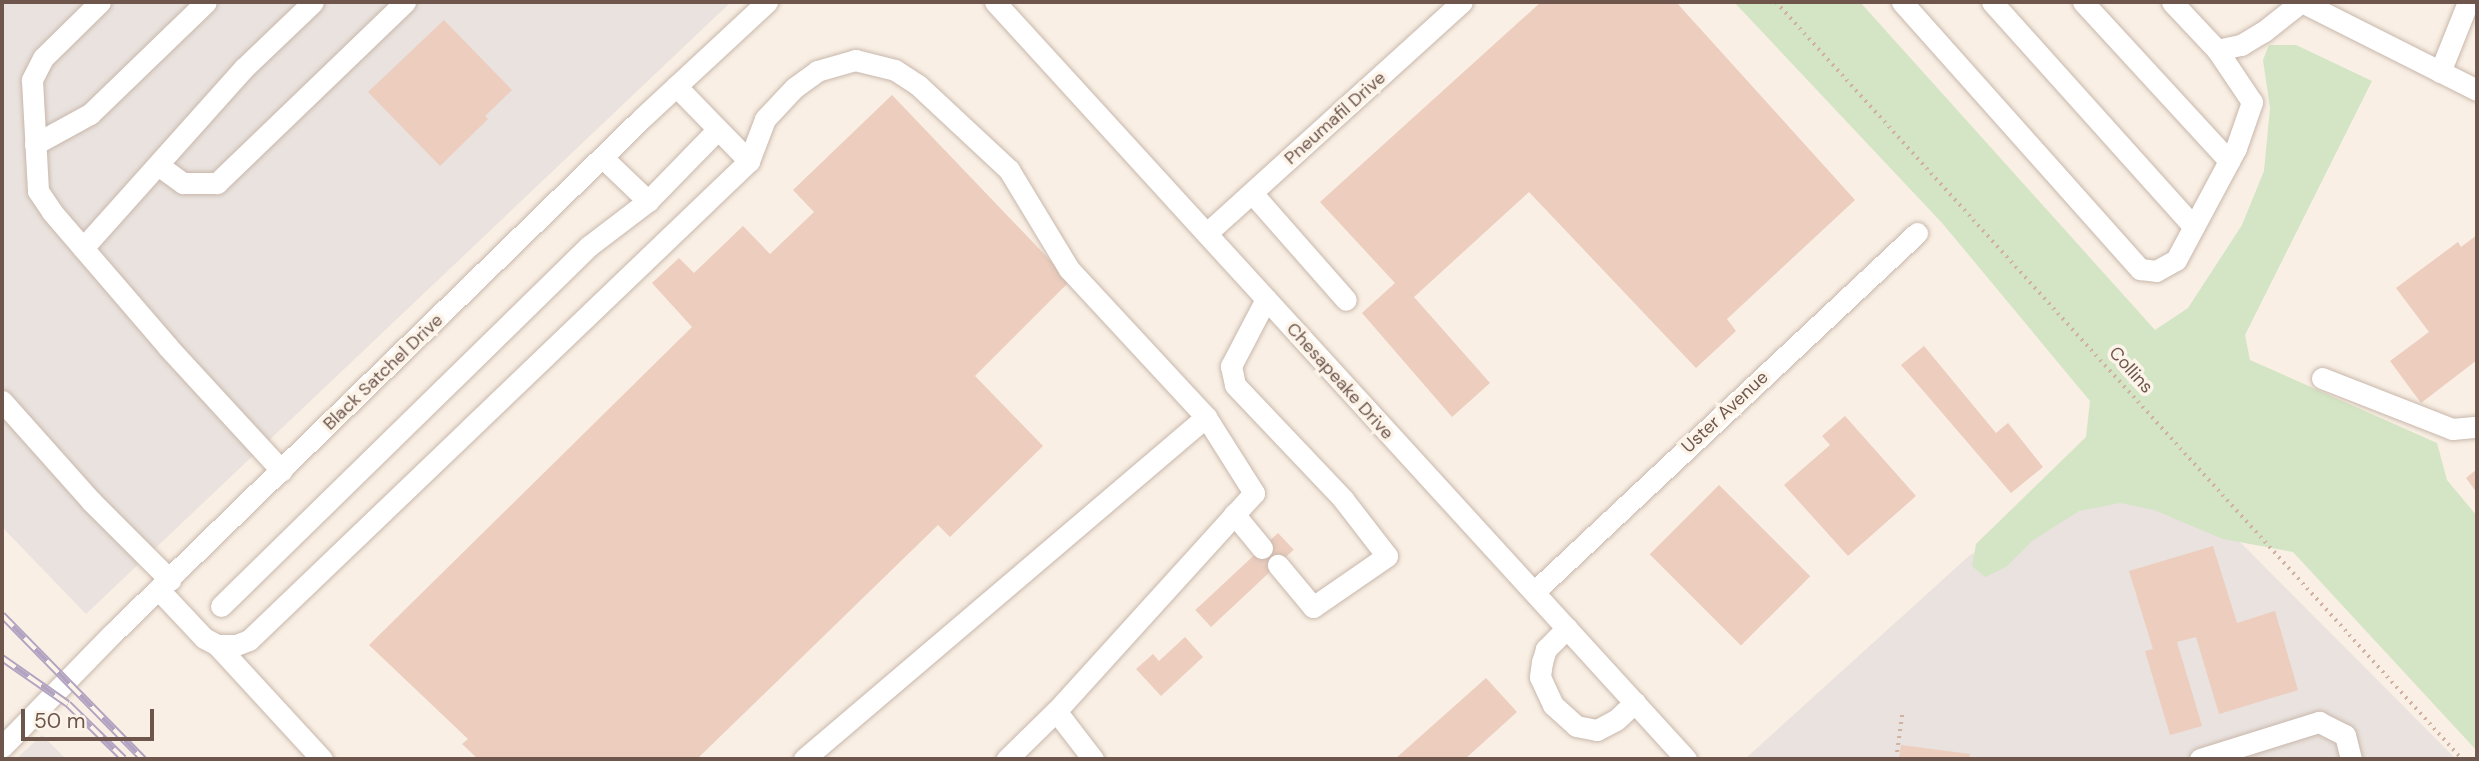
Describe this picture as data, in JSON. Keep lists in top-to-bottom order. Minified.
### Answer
{"streets":{"street":["Pneumafil Drive","Black Satchel Drive","Chesapeake Drive","Uster Avenue"],"path":["Collins"]},"crossings":[["Pneumafil Drive","Chesapeake Drive"],["Chesapeake Drive","Uster Avenue"]],"scale_bar":"50 m"}
